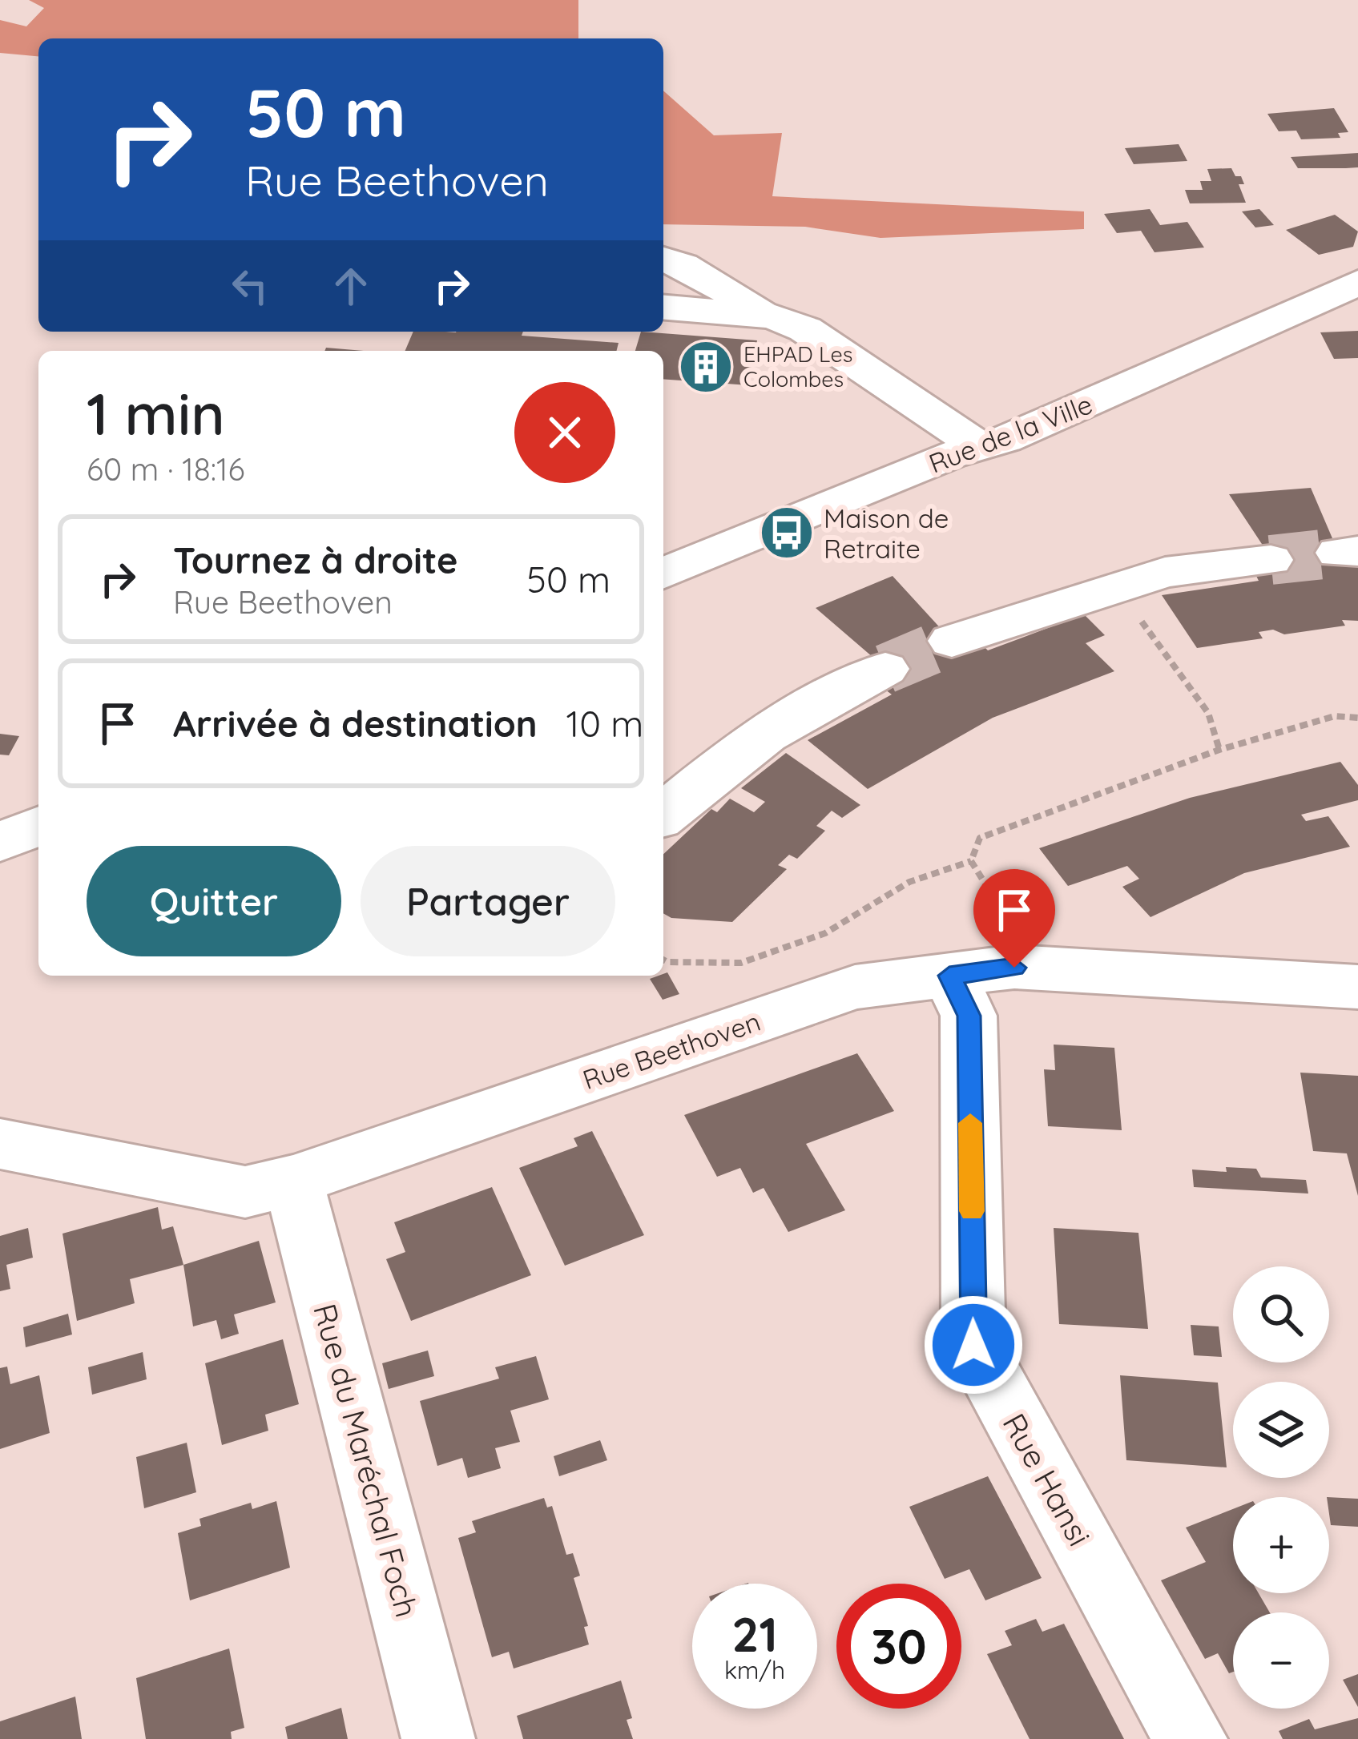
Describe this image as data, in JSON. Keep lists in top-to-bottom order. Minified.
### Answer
{"streets":{"street":["Rue de la Ville","Rue Beethoven","Rue du Maréchal Foch","Rue Hansi"]},"crossings":[["Rue Beethoven","Rue du Maréchal Foch"],["Rue Beethoven","Rue Hansi"]],"places":{"building":["EHPAD Les Colombes"],"bus stop":["Maison de Retraite"]},"page":{"turn":["50 m","Rue Beethoven"],"heading":["1 min","60 m · 18:16"],"list":[{"name":"Tournez à droite","note":"Rue Beethoven","value":"50 m"},{"name":"Arrivée à destination","value":"10 m"}],"buttons":["Quitter","Partager"],"map_buttons":["+","−"],"speed":"21 km/h","limit":"30"}}
